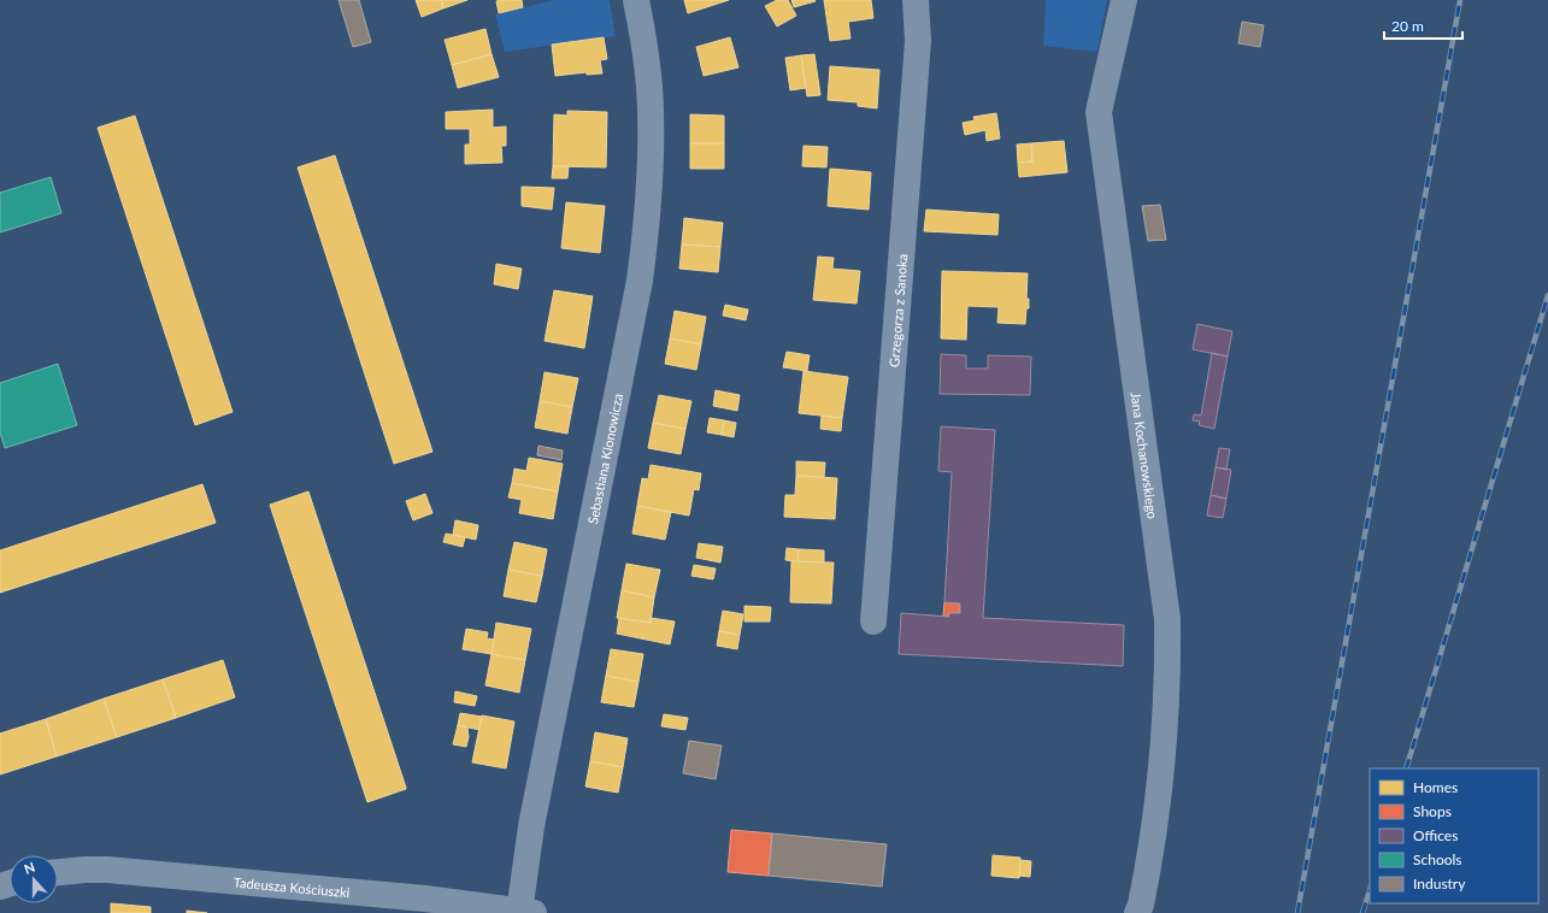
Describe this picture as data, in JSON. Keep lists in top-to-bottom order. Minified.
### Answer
{"streets":{"street":["Grzegorza z Sanoka","Jana Kochanowskiego","Sebastiana Klonowicza","Tadeusza Kościuszki"]},"crossings":[["Sebastiana Klonowicza","Tadeusza Kościuszki"]],"legend":["Homes","Shops","Offices","Schools","Industry"],"scale_bar":"20 m","north":"top"}
